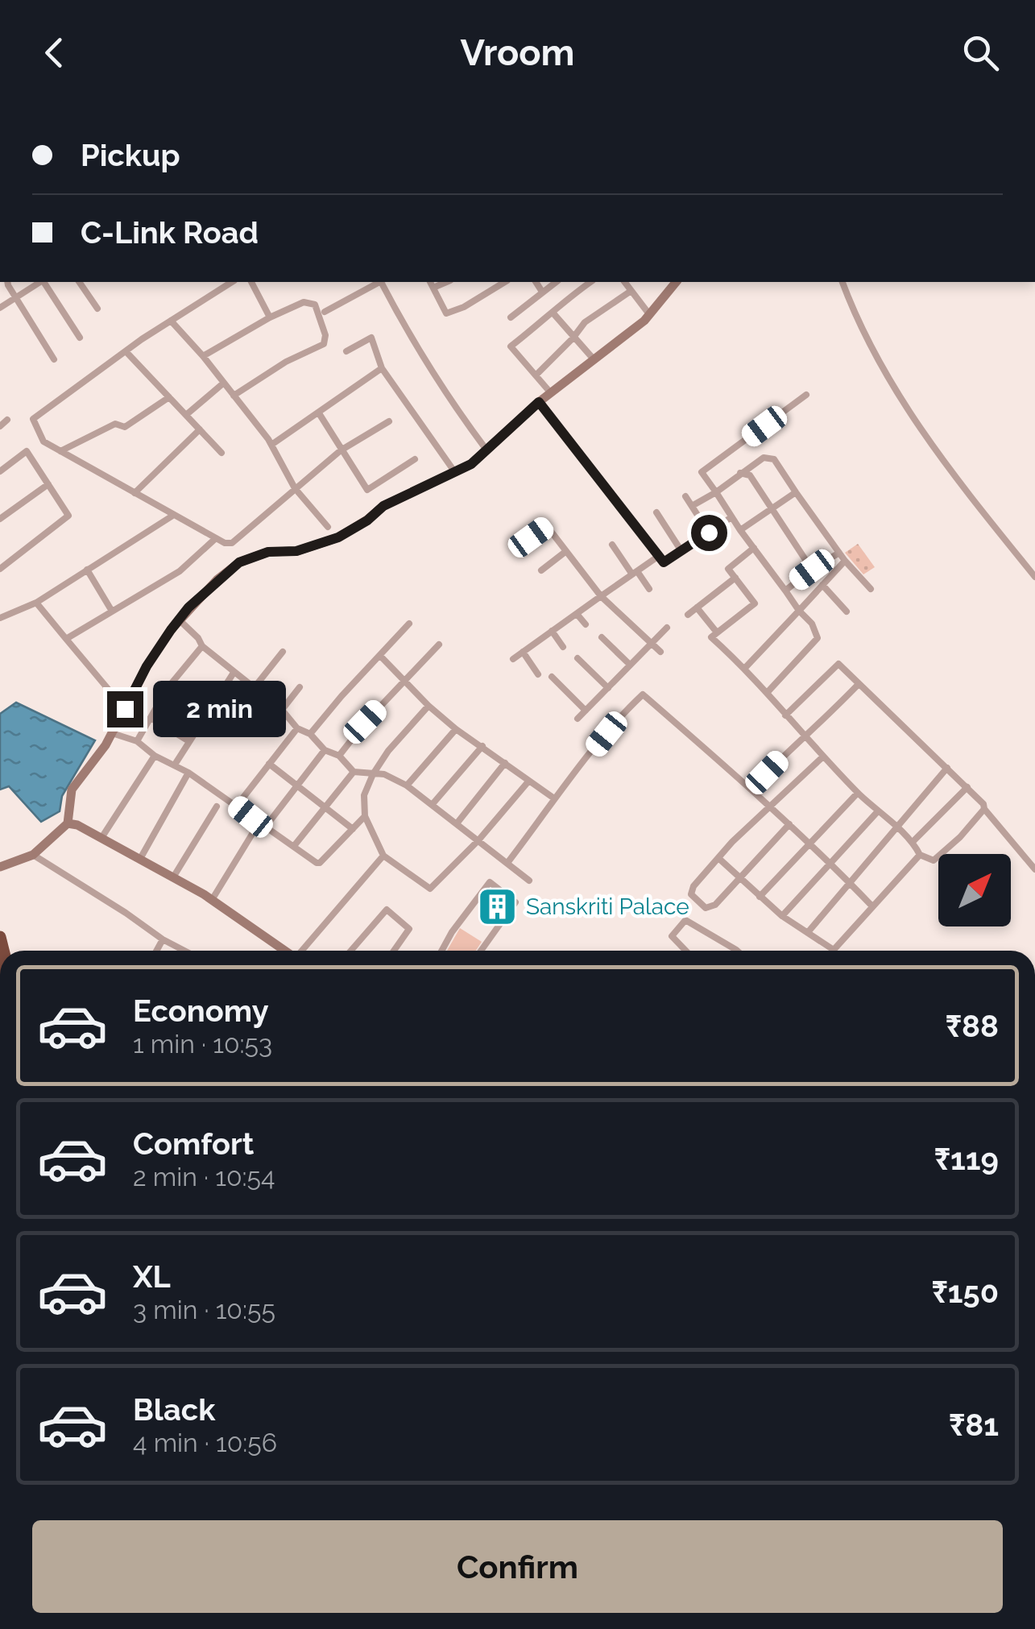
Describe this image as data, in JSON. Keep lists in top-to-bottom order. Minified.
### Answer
{"places":{"building":["Sanskriti Palace"]},"north":"top right","page":{"header":"Vroom","banner":["Pickup","C-Link Road"],"bubble":"2 min","list":[{"name":"Economy","note":"1 min · 10:53","value":"₹88"},{"name":"Comfort","note":"2 min · 10:54","value":"₹119"},{"name":"XL","note":"3 min · 10:55","value":"₹150"},{"name":"Black","note":"4 min · 10:56","value":"₹81"}],"buttons":"Confirm"}}
